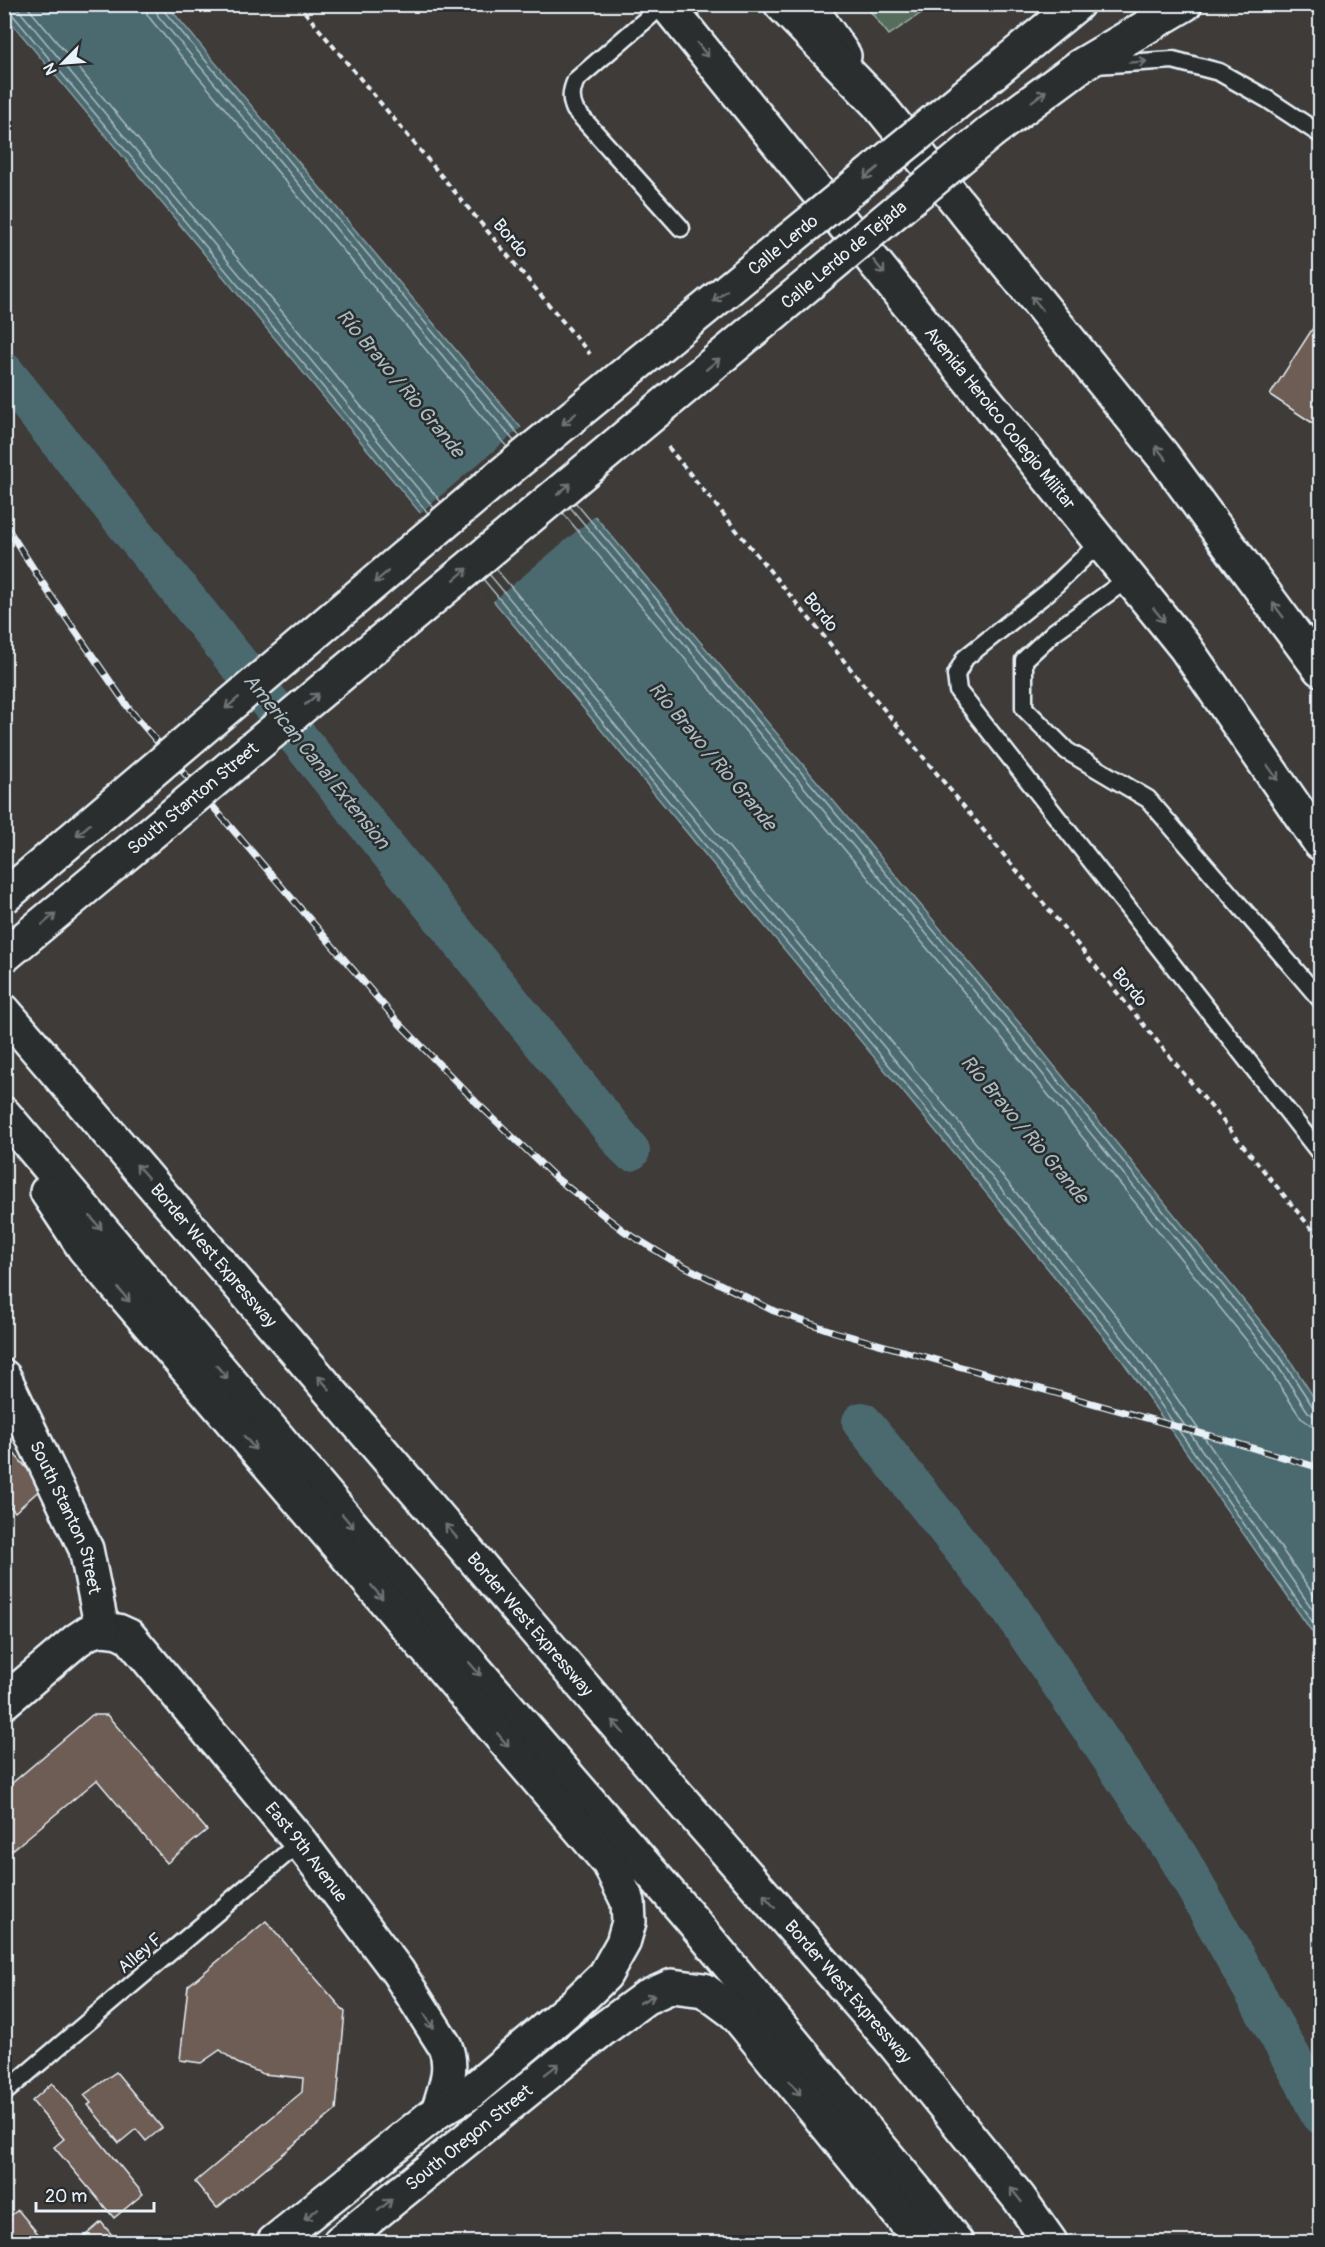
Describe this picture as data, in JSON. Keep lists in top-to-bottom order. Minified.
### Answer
{"streets":{"main road":["Calle Lerdo","Calle Lerdo de Tejada","Avenida Heroico Colegio Militar","South Stanton Street","Border West Expressway","East 9th Avenue","South Oregon Street"],"lane":["Alley F"],"path":["Bordo"]},"crossings":[["Calle Lerdo de Tejada","South Stanton Street"],["South Stanton Street","East 9th Avenue"],["East 9th Avenue","Alley F"]],"one_way":["Calle Lerdo","Calle Lerdo de Tejada","South Stanton Street"],"water":["Río Bravo / Rio Grande","American Canal Extension"],"scale_bar":"20 m","north":"bottom left"}
